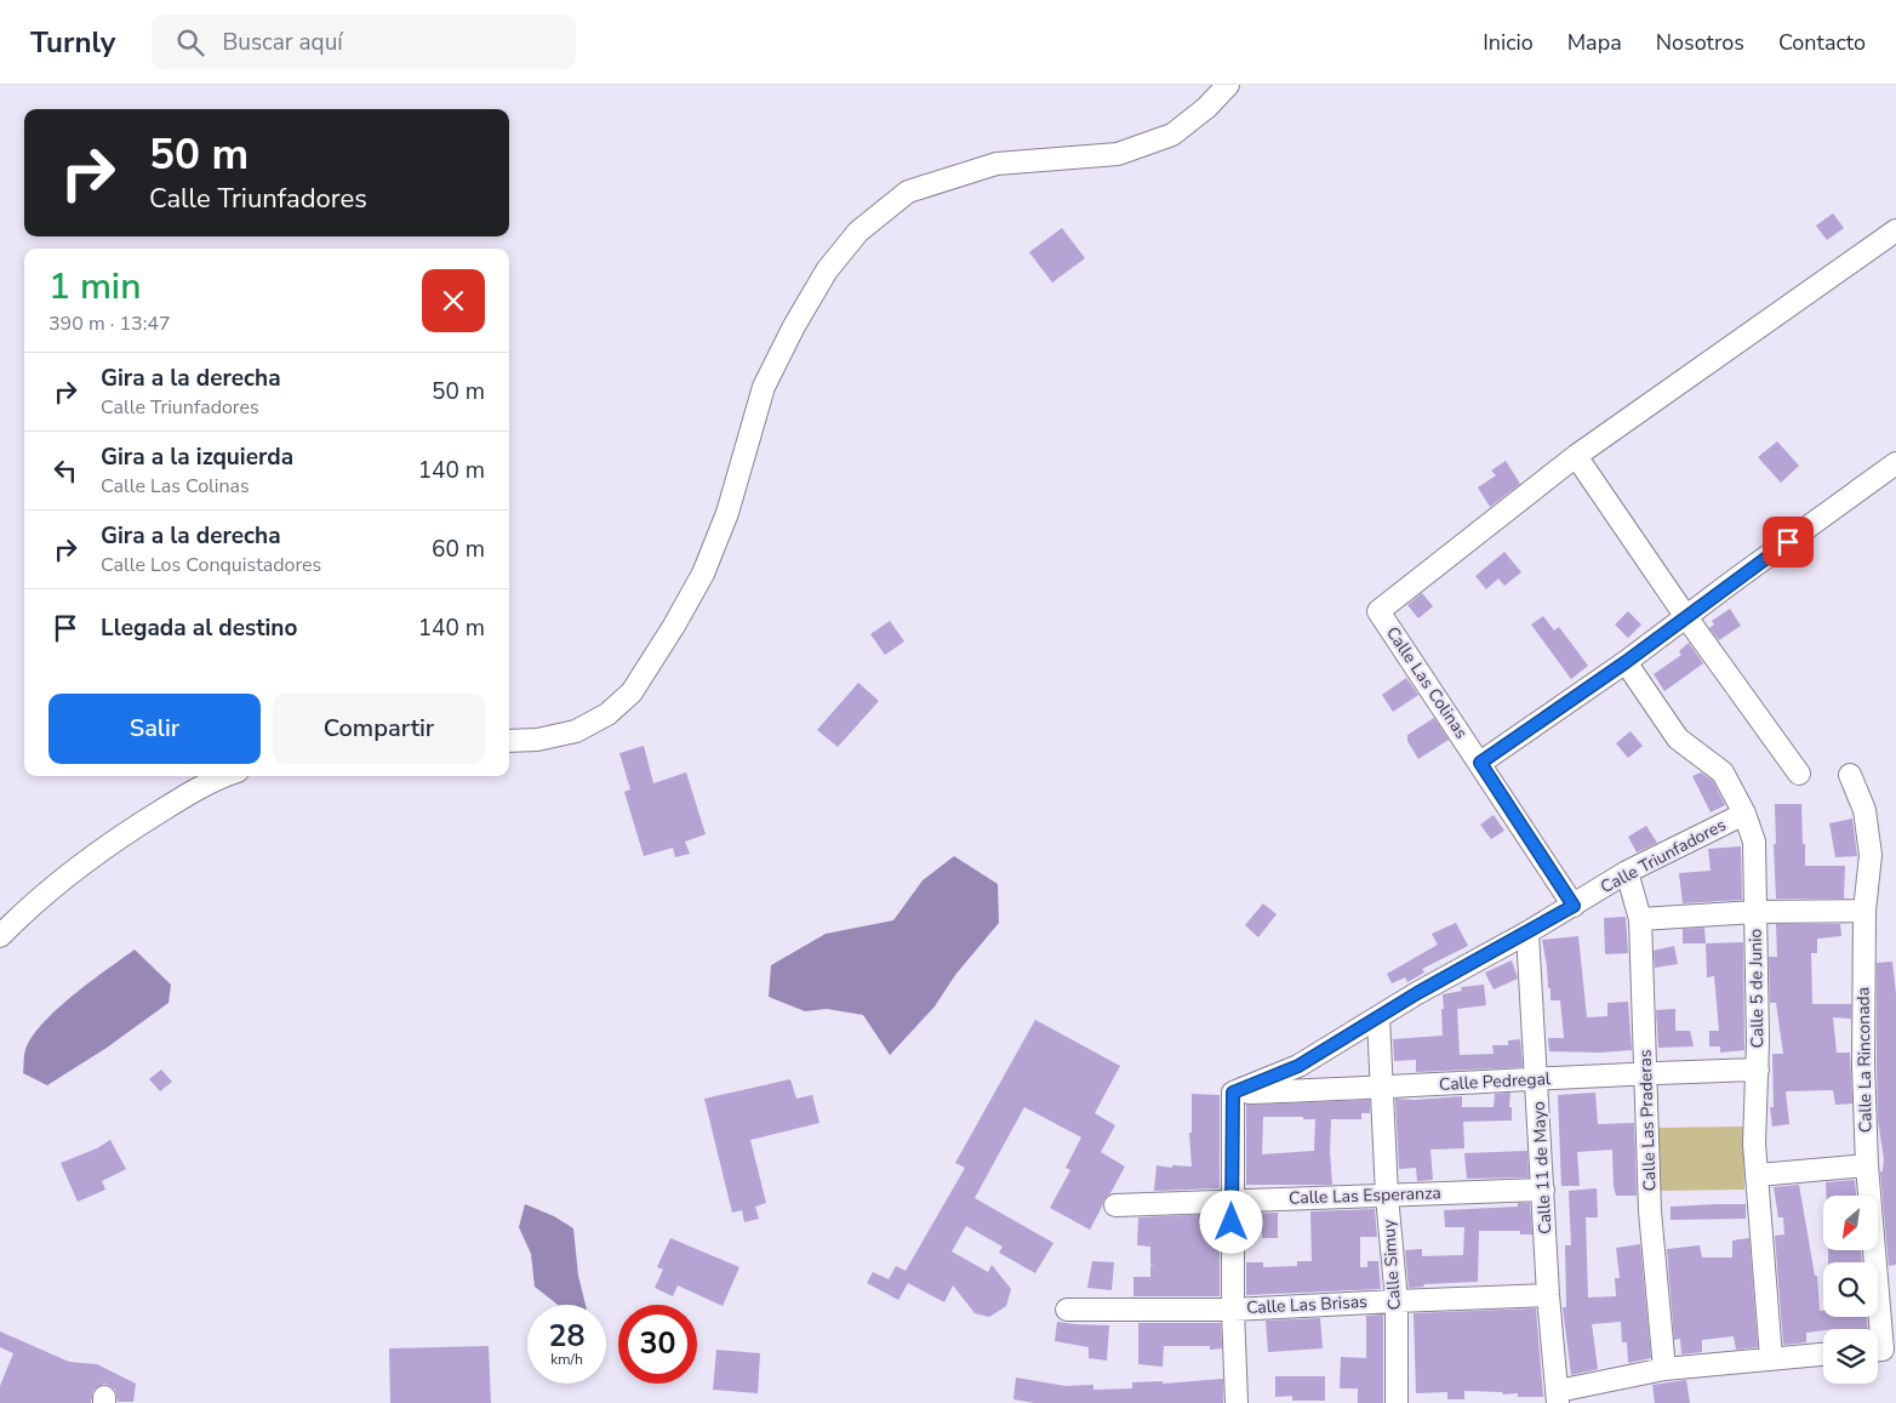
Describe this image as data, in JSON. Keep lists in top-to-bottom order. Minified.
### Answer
{"streets":{"street":["Calle Las Colinas","Calle Triunfadores","Calle 5 de Junio","Calle La Rinconada","Calle Pedregal","Calle Las Praderas","Calle 11 de Mayo","Calle Las Esperanza","Calle Simuy","Calle Las Brisas"]},"crossings":[["Calle Las Colinas","Calle Triunfadores"],["Calle Triunfadores","Calle 5 de Junio"],["Calle Triunfadores","Calle Pedregal"],["Calle Triunfadores","Calle Las Praderas"],["Calle Triunfadores","Calle 11 de Mayo"],["Calle Triunfadores","Calle Simuy"],["Calle 5 de Junio","Calle Pedregal"],["Calle Pedregal","Calle Las Praderas"],["Calle Pedregal","Calle 11 de Mayo"],["Calle Pedregal","Calle Simuy"],["Calle 11 de Mayo","Calle Las Esperanza"],["Calle 11 de Mayo","Calle Las Brisas"],["Calle Las Esperanza","Calle Simuy"],["Calle Simuy","Calle Las Brisas"]],"north":"bottom left","page":{"header":"Turnly","search":"Buscar aquí","nav":["Inicio","Mapa","Nosotros","Contacto"],"turn":["50 m","Calle Triunfadores"],"heading":["1 min","390 m · 13:47"],"list":[{"name":"Gira a la derecha","note":"Calle Triunfadores","value":"50 m"},{"name":"Gira a la izquierda","note":"Calle Las Colinas","value":"140 m"},{"name":"Gira a la derecha","note":"Calle Los Conquistadores","value":"60 m"},{"name":"Llegada al destino","value":"140 m"}],"buttons":["Salir","Compartir"],"speed":"28 km/h","limit":"30"}}
